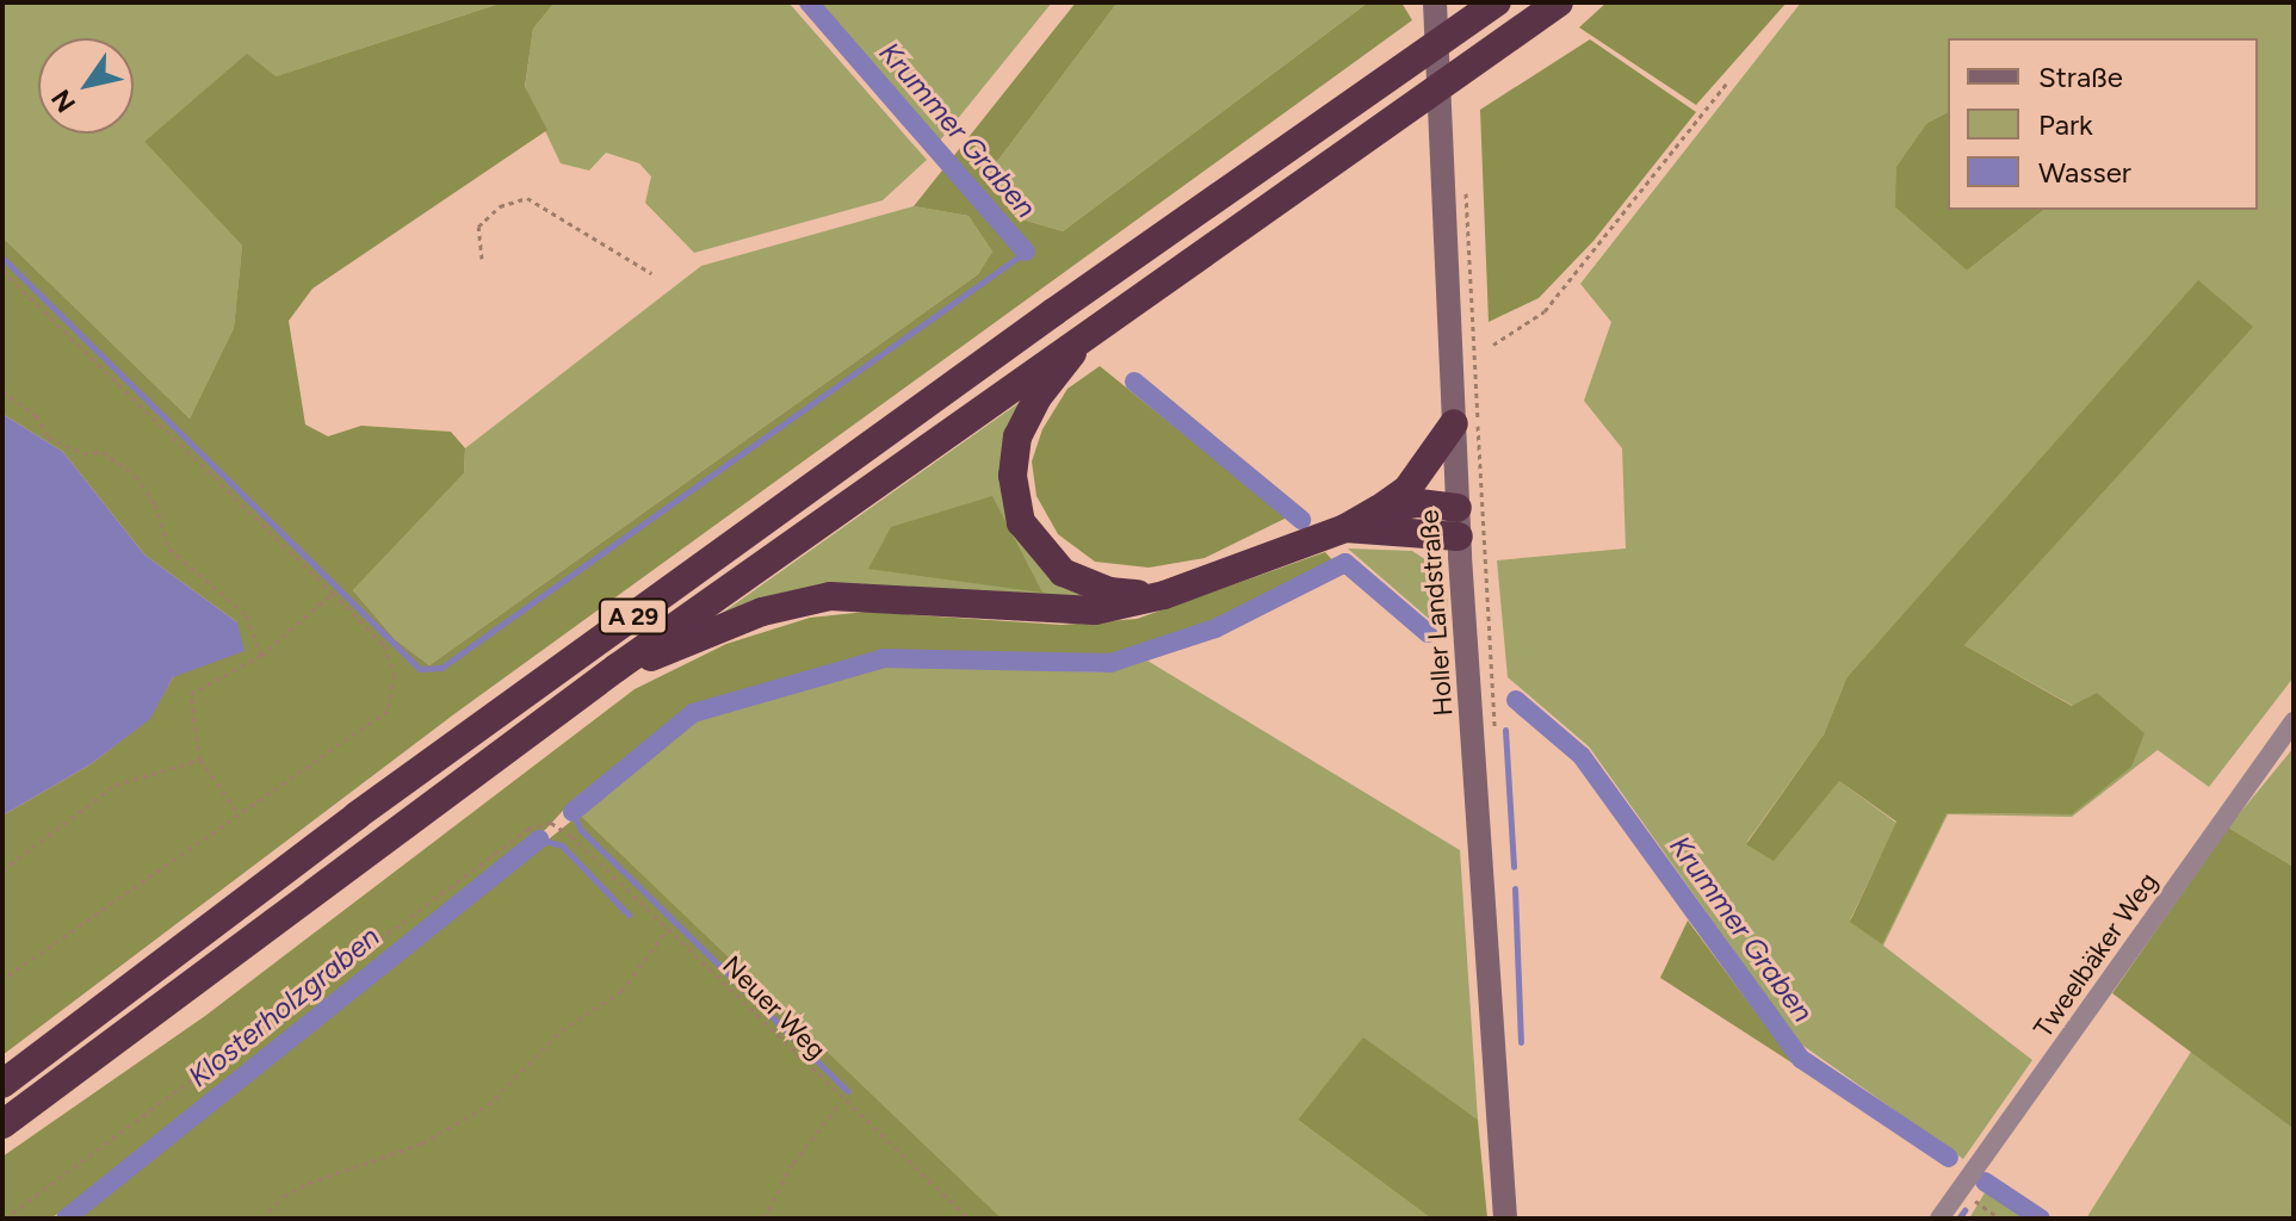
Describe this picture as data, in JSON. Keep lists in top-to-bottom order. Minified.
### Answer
{"streets":{"highway":["A 29"],"main road":["Holler Landstraße"],"street":["Tweelbäker Weg"],"path":["Neuer Weg"]},"water":["Krummer Graben","Klosterholzgraben"],"legend":["Straße","Park","Wasser"],"north":"bottom left"}
